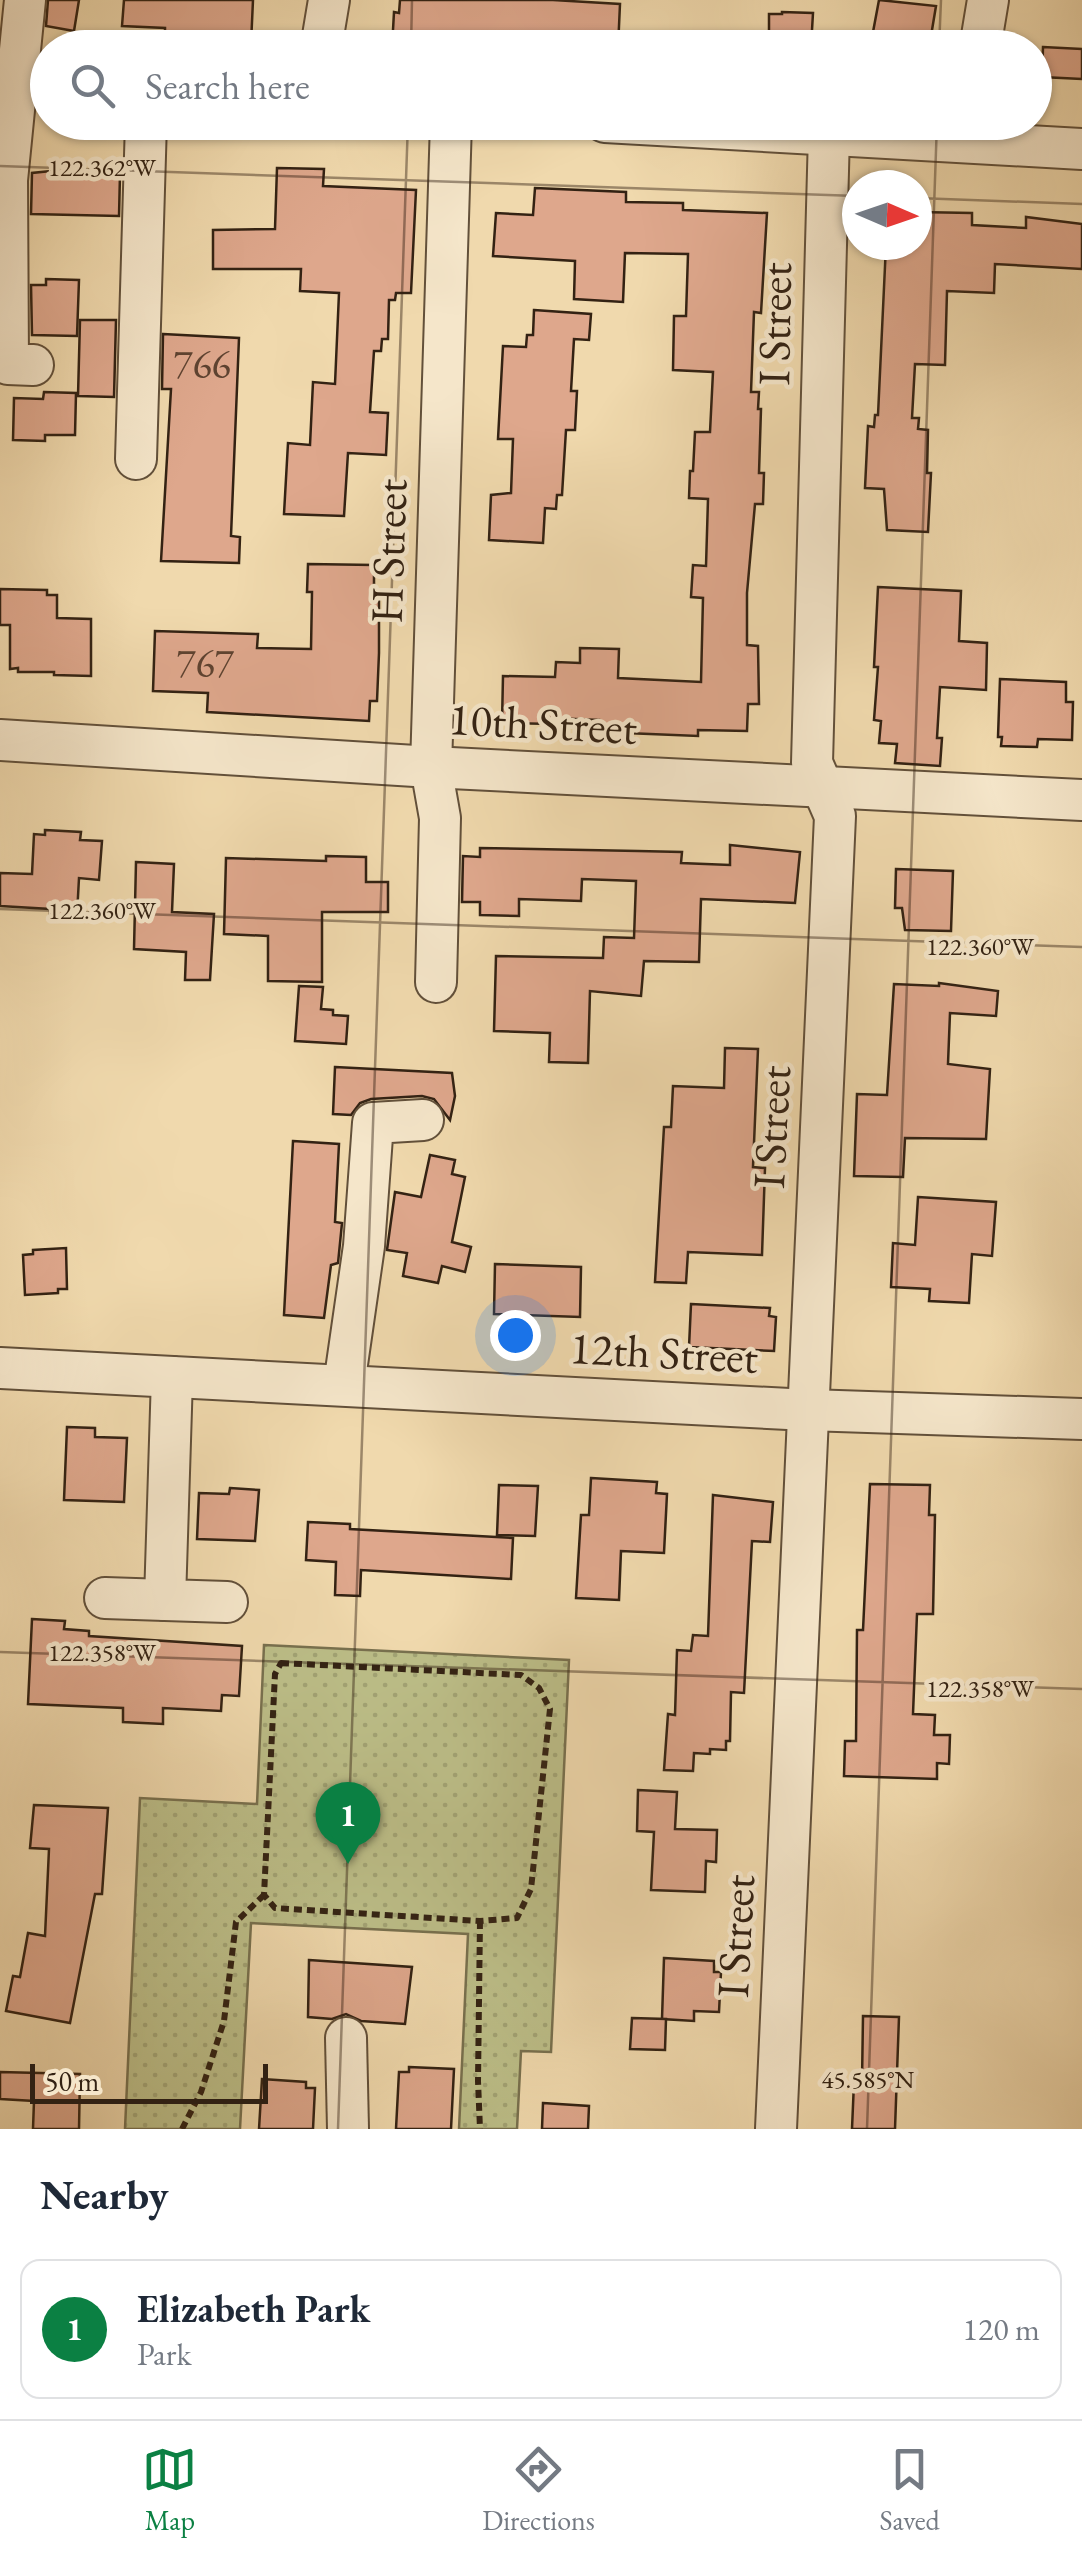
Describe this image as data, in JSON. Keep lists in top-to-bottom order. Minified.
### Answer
{"streets":{"street":["I Street","H Street","10th Street","12th Street"]},"crossings":[["I Street","10th Street"],["I Street","12th Street"],["H Street","10th Street"]],"house_numbers":["766","767"],"scale_bar":"50 m","north":"right","page":{"search":"Search here","pins":"1","scale":"50 m","heading":"Nearby","list":[{"mark":"1","name":"Elizabeth Park","note":"Park","value":"120 m"}],"nav":["Map","Directions","Saved"]},"coordinates":["122.362°W","122.360°W","122.358°W","45.585°N"]}
